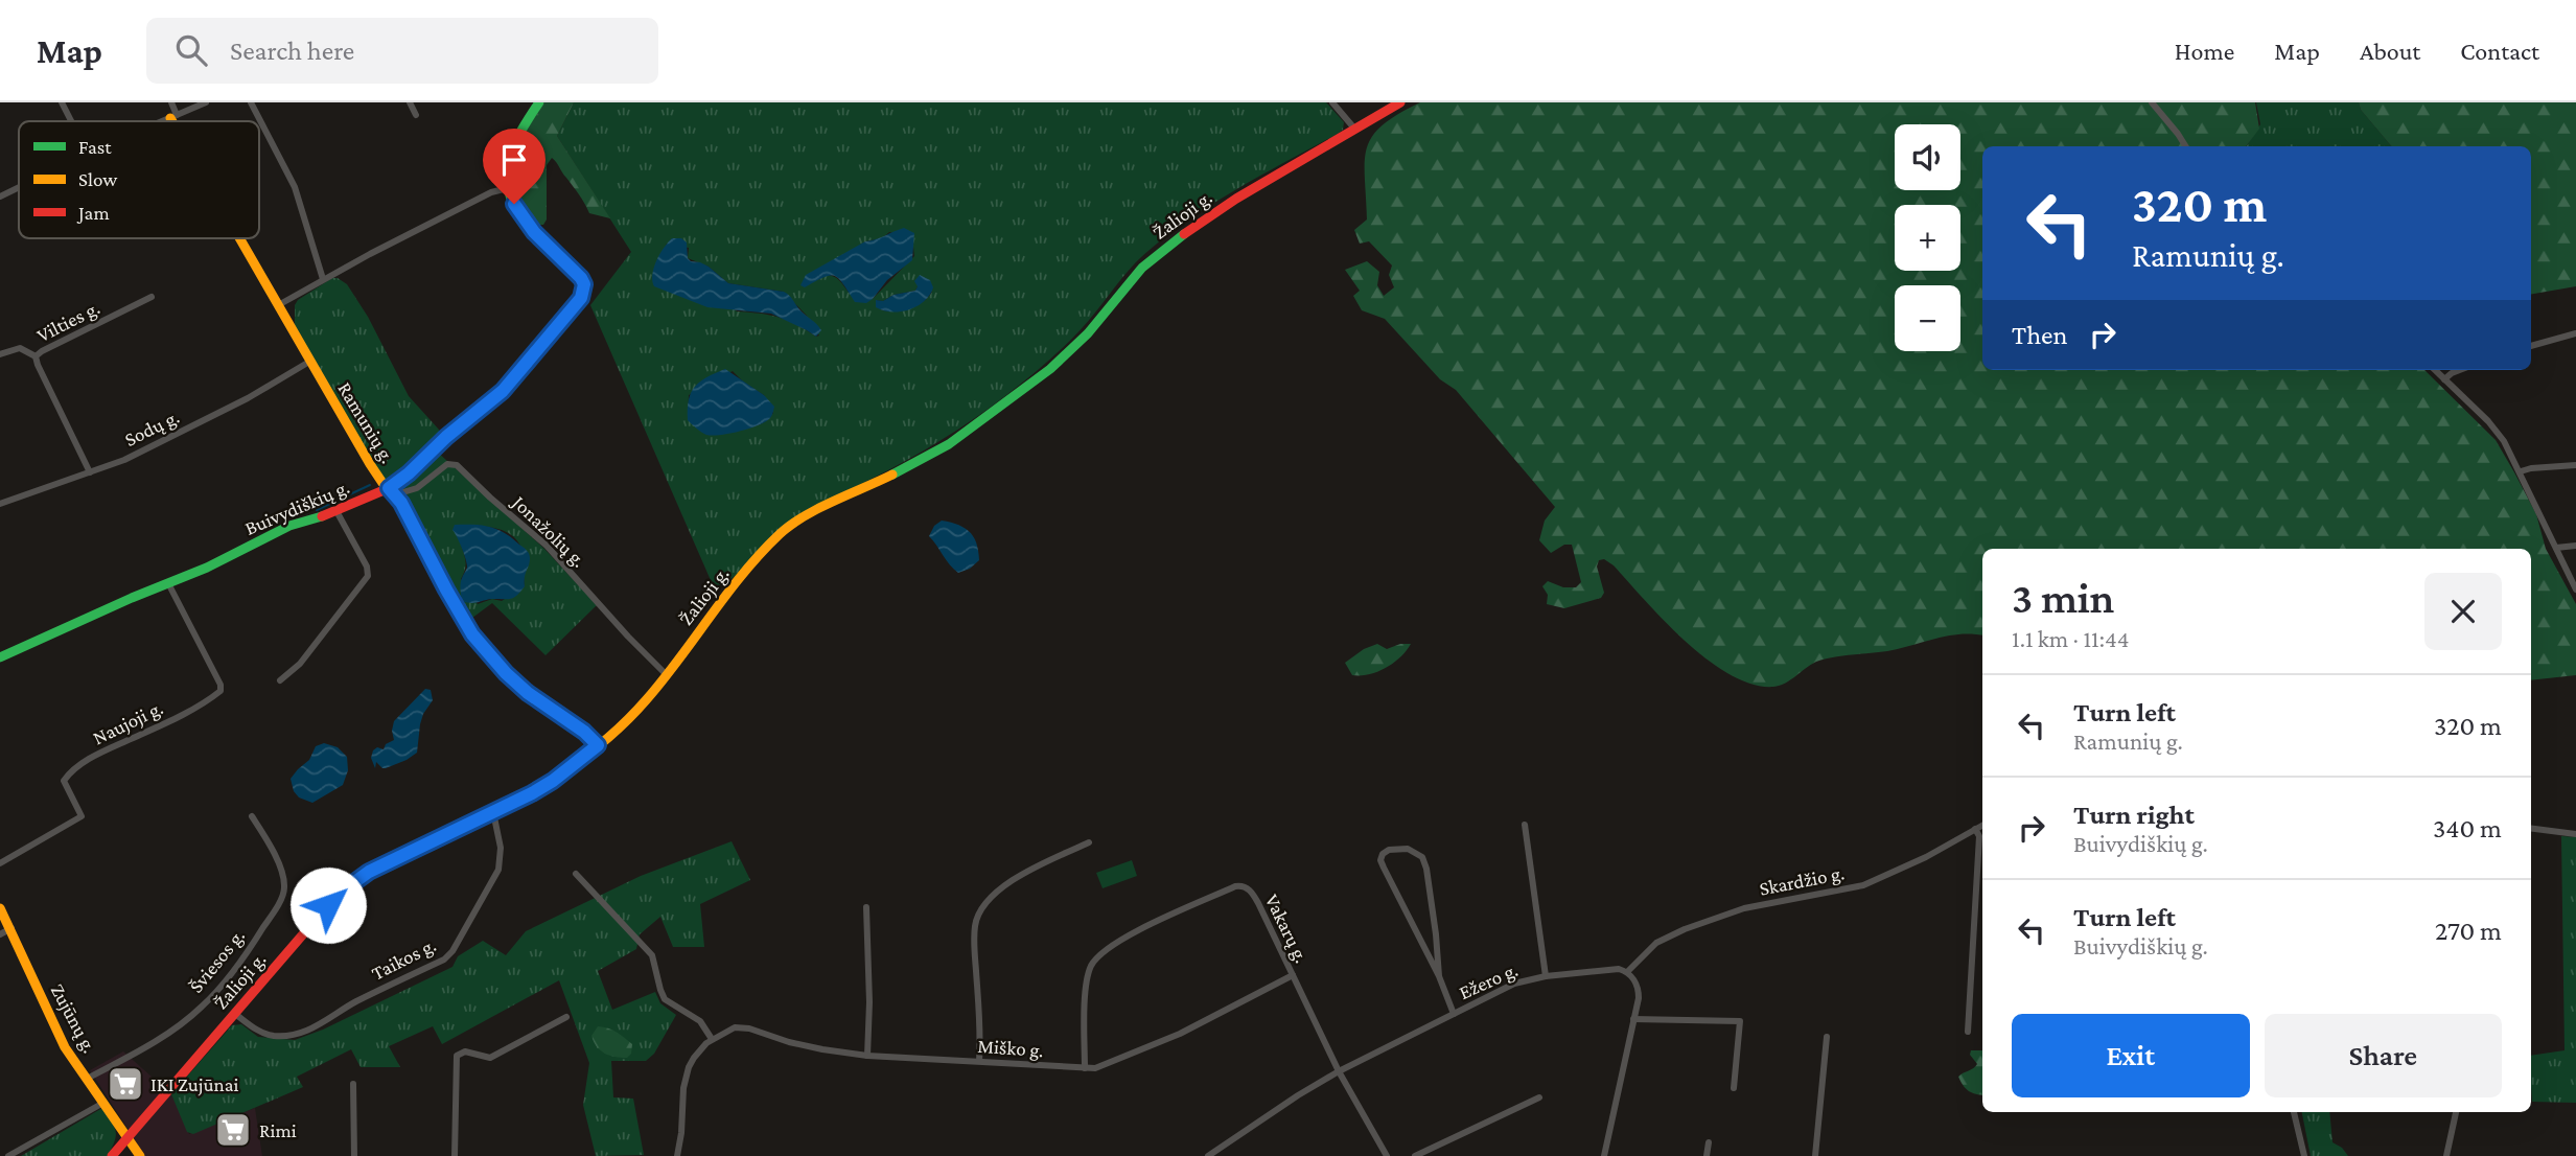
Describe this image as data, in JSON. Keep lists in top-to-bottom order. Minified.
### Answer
{"streets":{"street":["Žalioji g.","Vilties g.","Ramunių g.","Sodų g.","Buivydiškių g.","Jonažolių g.","Naujoji g.","Skardžio g.","Vakarų g.","Taikos g.","Šviesos g.","Ežero g.","Zujūnų g.","Miško g."]},"crossings":[["Žalioji g.","Ramunių g."],["Žalioji g.","Jonažolių g."],["Žalioji g.","Taikos g."],["Žalioji g.","Zujūnų g."],["Vilties g.","Sodų g."],["Ramunių g.","Sodų g."],["Ramunių g.","Buivydiškių g."],["Ramunių g.","Jonažolių g."],["Buivydiškių g.","Jonažolių g."],["Buivydiškių g.","Naujoji g."],["Skardžio g.","Ežero g."],["Vakarų g.","Ežero g."],["Vakarų g.","Miško g."],["Šviesos g.","Zujūnų g."]],"places":{"supermarket":["IKI Zujūnai","Rimi"]},"legend":["Fast","Slow","Jam"],"page":{"header":"Map","search":"Search here","nav":["Home","Map","About","Contact"],"map_buttons":["+","−"],"turn":["320 m","Ramunių g."],"then":"Then","heading":["3 min","1.1 km · 11:44"],"list":[{"name":"Turn left","note":"Ramunių g.","value":"320 m"},{"name":"Turn right","note":"Buivydiškių g.","value":"340 m"},{"name":"Turn left","note":"Buivydiškių g.","value":"270 m"}],"buttons":["Exit","Share"]}}
